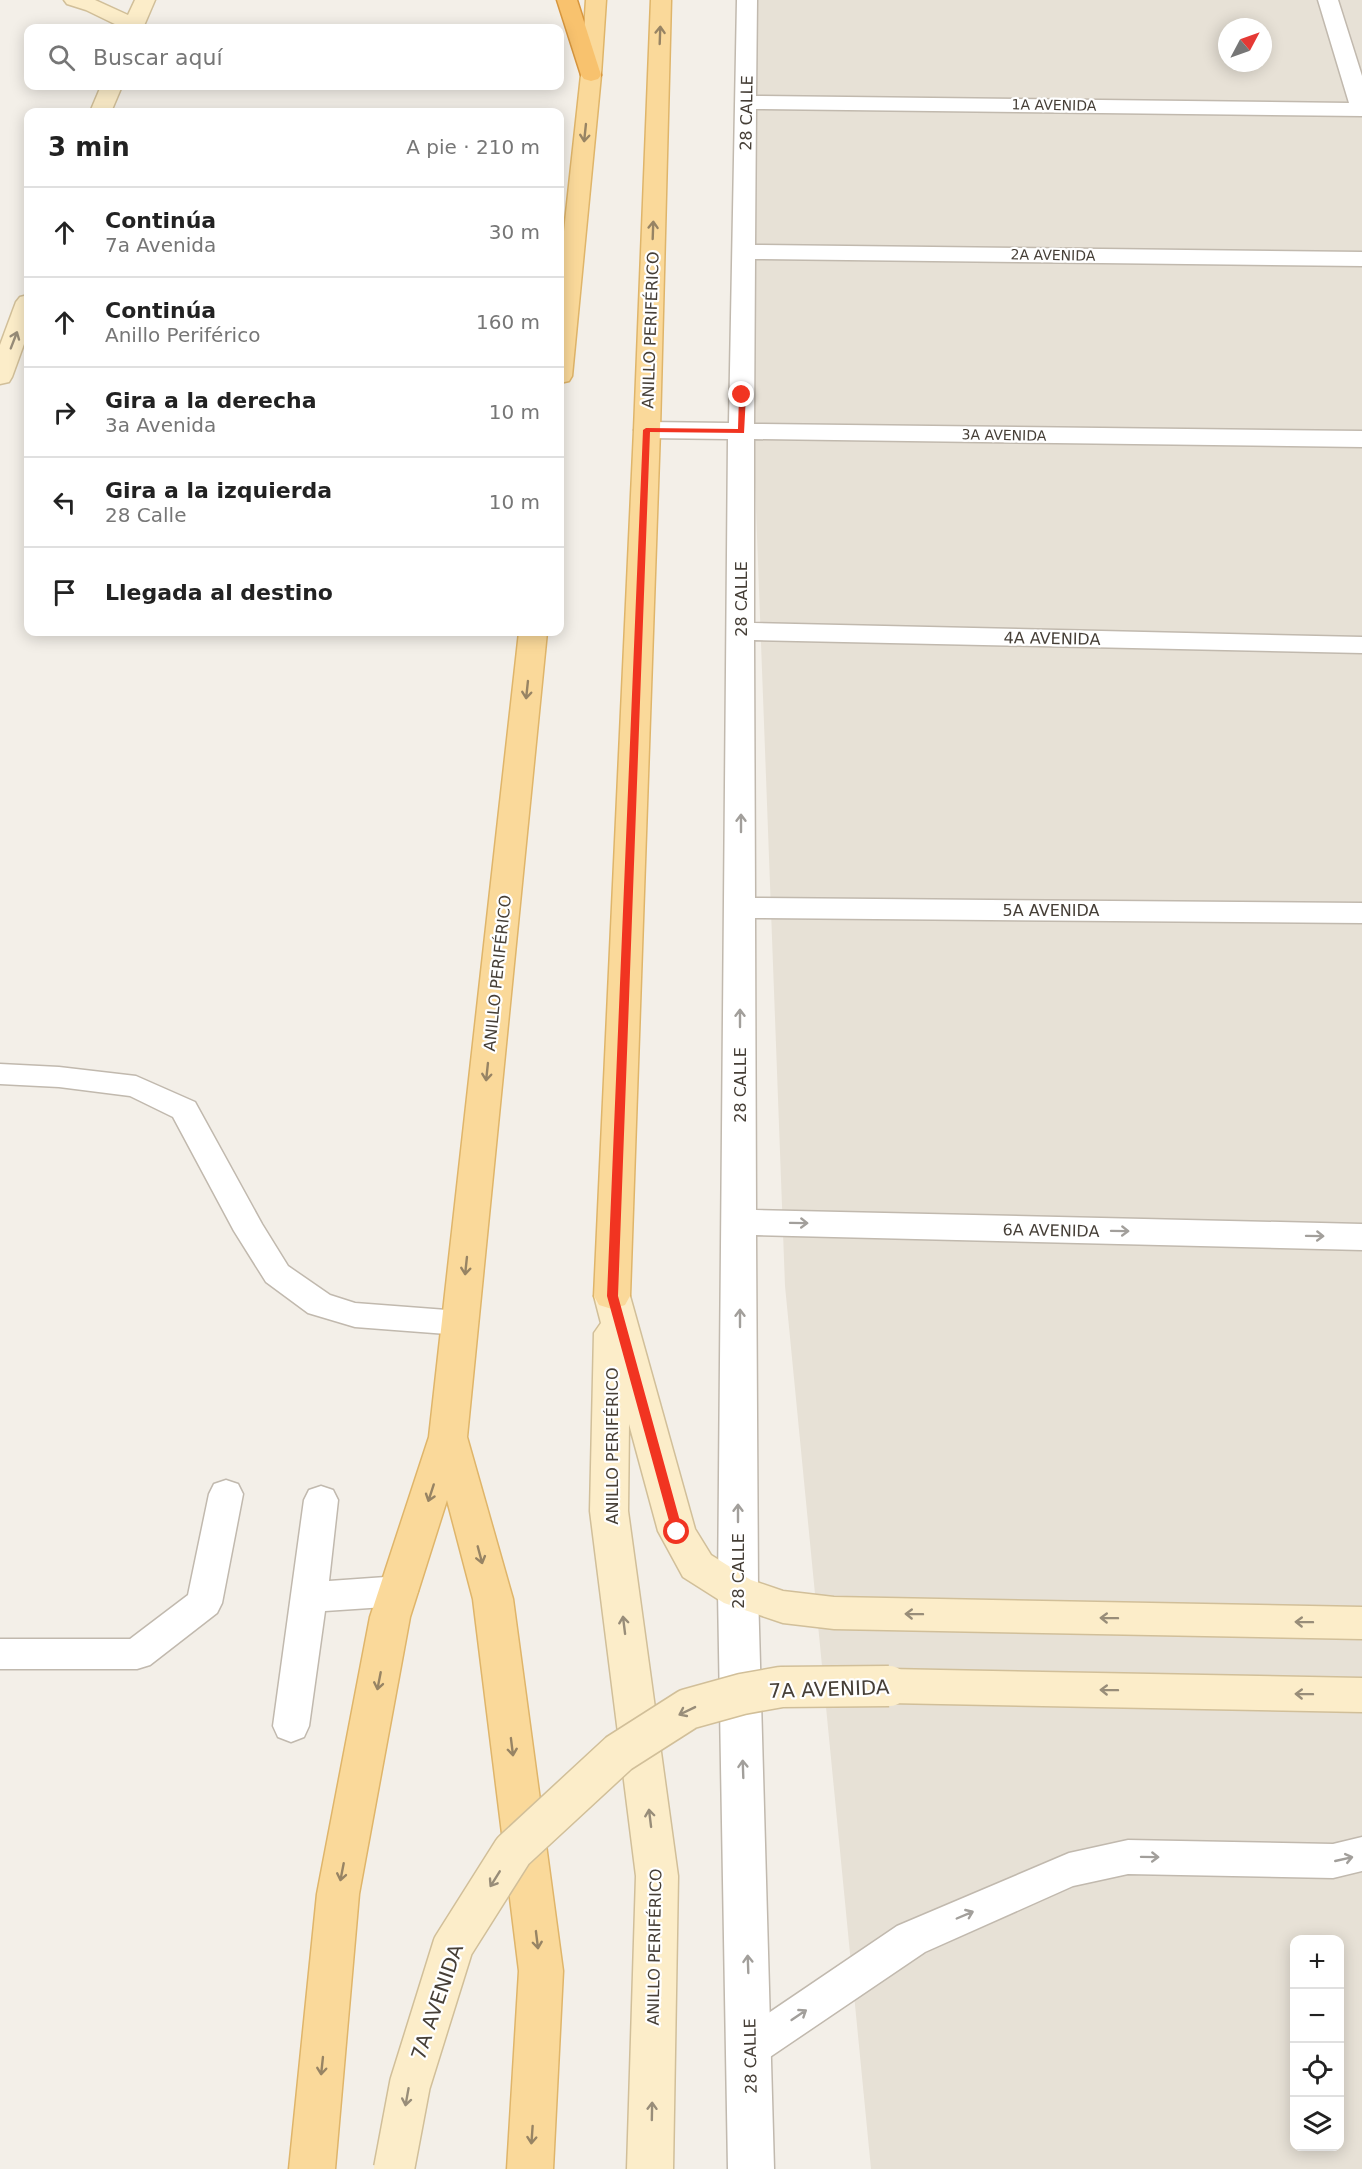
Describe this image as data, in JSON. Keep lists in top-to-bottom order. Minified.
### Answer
{"streets":{"main road":["ANILLO PERIFÉRICO","7A AVENIDA"],"street":["1A AVENIDA","28 CALLE","2A AVENIDA","3A AVENIDA","4A AVENIDA","5A AVENIDA","6A AVENIDA"]},"crossings":[["1A AVENIDA","28 CALLE"],["28 CALLE","2A AVENIDA"],["28 CALLE","3A AVENIDA"],["28 CALLE","4A AVENIDA"],["28 CALLE","5A AVENIDA"],["28 CALLE","6A AVENIDA"],["ANILLO PERIFÉRICO","3A AVENIDA"]],"one_way":["28 CALLE","6A AVENIDA","7A AVENIDA"],"north":"top right","page":{"search":"Buscar aquí","heading":["3 min","A pie · 210 m"],"list":[["Continúa","7a Avenida","30 m"],["Continúa","Anillo Periférico","160 m"],["Gira a la derecha","3a Avenida","10 m"],["Gira a la izquierda","28 Calle","10 m"],"Llegada al destino"],"map_buttons":["+","−"]}}
